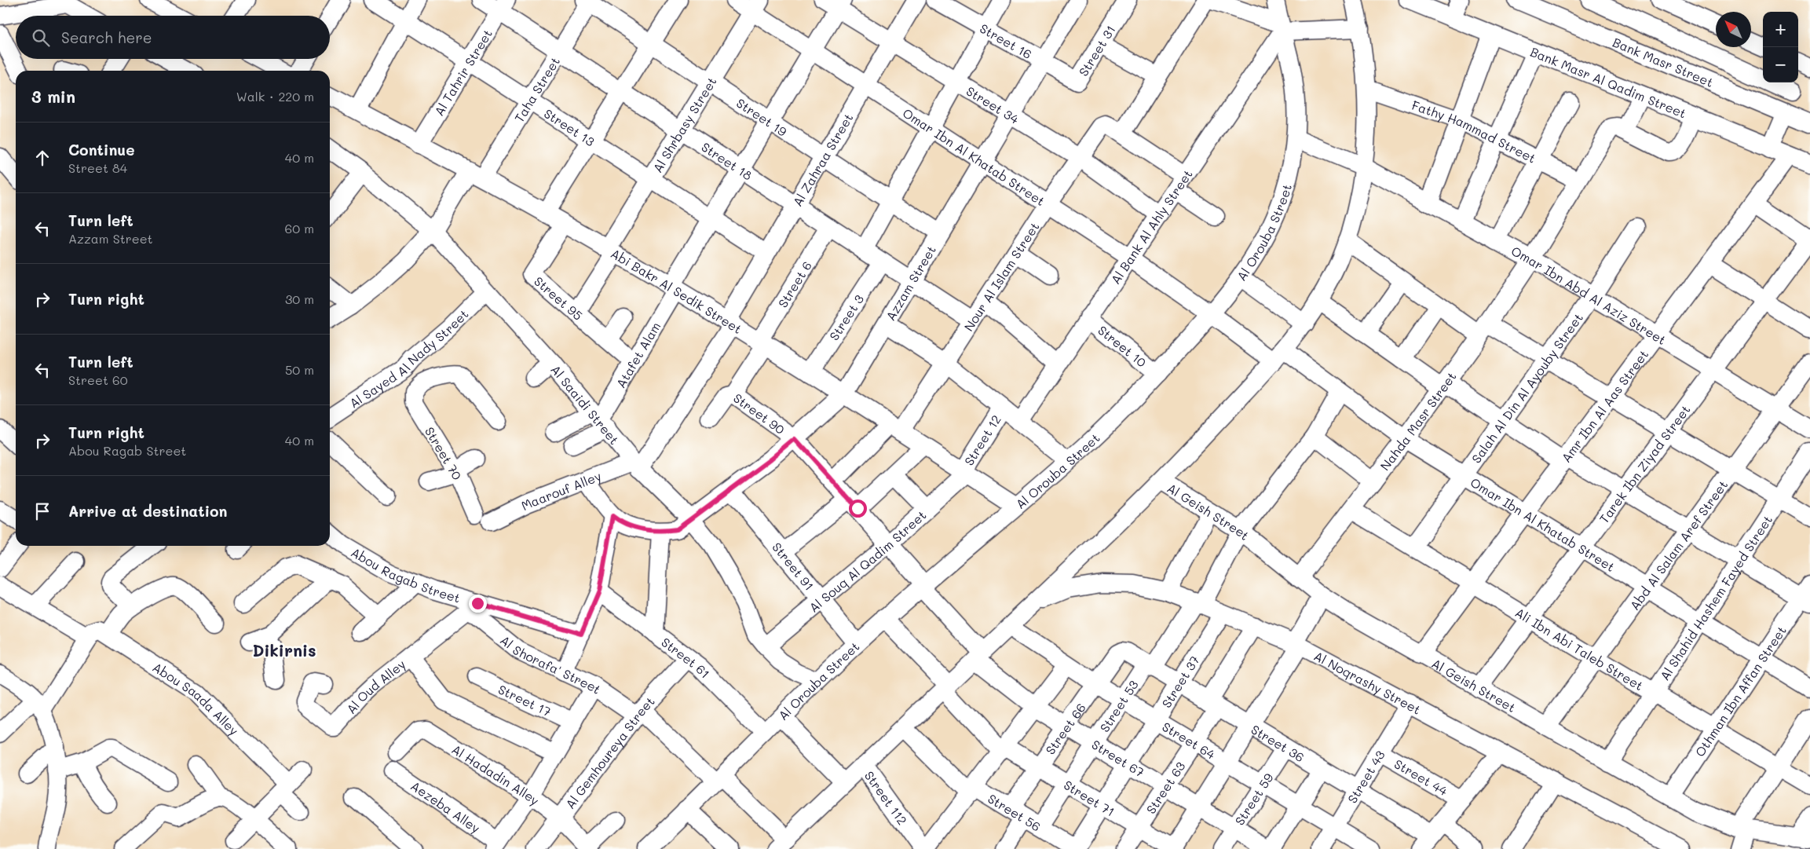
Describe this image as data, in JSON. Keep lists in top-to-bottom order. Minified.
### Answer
{"streets":{"street":["Street 16","Street 31","Bank Masr Street","Al Tahrir Street","Bank Masr Al Qadim Street","Taha Street","Street 34","Street 19","Al Shrbasy Street","Street 13","Fathy Hammad Street","Omar Ibn Al Khatab Street","Street 18","Al Zahraa Street","Al Bank Al Ahly Street","Al Orouba Street","Nour Al Islam Street","Azzam Street","Street 6","Abi Bakr Al Sedik Street","Omar Ibn Abd Al Aziz Street","Street 95","Street 3","Street 10","Atafet Alam","Al Sayed Al Nady Street","Salah Al Din Al Ayouby Street","Al Saaidi Street","Amr Ibn Al Aas Street","Street 90","Nahda Masr Street","Street 12","Street 70","Tarek Ibn Ziyad Street","Maarouf Alley","Al Geish Street","Abd Al Salam Aref Street","Al Souq Al Qadim Street","Street 91","Abou Ragab Street","Al Shahid Hashem Fayed Street","Ali Ibn Abi Taleb Street","Street 61","Al Shorafa' Street","Street 37","Al Noqrashy Street","Al Oud Alley","Othman Ibn Affan Street","Abou Saada Alley","Street 17","Street 53","Street 66","Street 64","Street 36","Al Gemhoureya Street","Street 67","Al Hadadin Alley","Street 43","Street 44","Street 63","Street 112","Street 71","Street 59","Aezeba Alley","Street 56"]},"crossings":[["Street 16","Street 31"],["Street 16","Azzam Street"],["Al Tahrir Street","Street 13"],["Al Tahrir Street","Street 18"],["Al Tahrir Street","Abi Bakr Al Sedik Street"],["Bank Masr Al Qadim Street","Amr Ibn Al Aas Street"],["Taha Street","Street 19"],["Taha Street","Street 13"],["Taha Street","Street 18"],["Taha Street","Abi Bakr Al Sedik Street"],["Taha Street","Al Saaidi Street"],["Street 34","Al Zahraa Street"],["Street 34","Al Bank Al Ahly Street"],["Street 34","Nour Al Islam Street"],["Street 34","Azzam Street"],["Street 34","Atafet Alam"],["Street 19","Al Shrbasy Street"],["Street 19","Al Zahraa Street"],["Street 19","Azzam Street"],["Street 19","Atafet Alam"],["Al Shrbasy Street","Street 13"],["Al Shrbasy Street","Omar Ibn Al Khatab Street"],["Al Shrbasy Street","Street 18"],["Al Shrbasy Street","Abi Bakr Al Sedik Street"],["Al Shrbasy Street","Street 95"],["Street 13","Al Zahraa Street"],["Street 13","Atafet Alam"],["Fathy Hammad Street","Nahda Masr Street"],["Omar Ibn Al Khatab Street","Al Zahraa Street"],["Omar Ibn Al Khatab Street","Al Bank Al Ahly Street"],["Omar Ibn Al Khatab Street","Al Orouba Street"],["Omar Ibn Al Khatab Street","Nour Al Islam Street"],["Omar Ibn Al Khatab Street","Azzam Street"],["Omar Ibn Al Khatab Street","Atafet Alam"],["Omar Ibn Al Khatab Street","Salah Al Din Al Ayouby Street"],["Omar Ibn Al Khatab Street","Amr Ibn Al Aas Street"],["Omar Ibn Al Khatab Street","Nahda Masr Street"],["Omar Ibn Al Khatab Street","Tarek Ibn Ziyad Street"],["Omar Ibn Al Khatab Street","Abd Al Salam Aref Street"],["Omar Ibn Al Khatab Street","Al Shahid Hashem Fayed Street"],["Omar Ibn Al Khatab Street","Othman Ibn Affan Street"],["Omar Ibn Al Khatab Street","Street 53"],["Street 18","Al Zahraa Street"],["Street 18","Nour Al Islam Street"],["Street 18","Azzam Street"],["Street 18","Street 6"],["Street 18","Street 3"],["Street 18","Atafet Alam"],["Al Zahraa Street","Abi Bakr Al Sedik Street"],["Al Zahraa Street","Al Saaidi Street"],["Al Zahraa Street","Maarouf Alley"],["Al Bank Al Ahly Street","Al Orouba Street"],["Al Bank Al Ahly Street","Nour Al Islam Street"],["Al Bank Al Ahly Street","Street 10"],["Al Orouba Street","Abi Bakr Al Sedik Street"],["Al Orouba Street","Omar Ibn Abd Al Aziz Street"],["Al Orouba Street","Street 10"],["Al Orouba Street","Al Saaidi Street"],["Al Orouba Street","Street 91"],["Al Orouba Street","Street 61"],["Al Orouba Street","Al Shorafa' Street"],["Al Orouba Street","Street 67"],["Al Orouba Street","Street 71"],["Nour Al Islam Street","Abi Bakr Al Sedik Street"],["Nour Al Islam Street","Street 90"],["Azzam Street","Abi Bakr Al Sedik Street"],["Azzam Street","Al Saaidi Street"],["Azzam Street","Street 90"],["Azzam Street","Street 91"],["Street 6","Abi Bakr Al Sedik Street"],["Street 6","Street 90"],["Abi Bakr Al Sedik Street","Street 95"],["Abi Bakr Al Sedik Street","Street 3"],["Abi Bakr Al Sedik Street","Atafet Alam"],["Abi Bakr Al Sedik Street","Street 12"],["Abi Bakr Al Sedik Street","Al Souq Al Qadim Street"],["Omar Ibn Abd Al Aziz Street","Salah Al Din Al Ayouby Street"],["Omar Ibn Abd Al Aziz Street","Amr Ibn Al Aas Street"],["Omar Ibn Abd Al Aziz Street","Nahda Masr Street"],["Omar Ibn Abd Al Aziz Street","Tarek Ibn Ziyad Street"],["Omar Ibn Abd Al Aziz Street","Abd Al Salam Aref Street"],["Street 95","Atafet Alam"],["Atafet Alam","Al Saaidi Street"],["Al Sayed Al Nady Street","Al Saaidi Street"],["Salah Al Din Al Ayouby Street","Ali Ibn Abi Taleb Street"],["Al Saaidi Street","Maarouf Alley"],["Al Saaidi Street","Al Souq Al Qadim Street"],["Amr Ibn Al Aas Street","Al Geish Street"],["Amr Ibn Al Aas Street","Ali Ibn Abi Taleb Street"],["Street 90","Al Souq Al Qadim Street"],["Street 90","Street 67"],["Nahda Masr Street","Al Geish Street"],["Nahda Masr Street","Ali Ibn Abi Taleb Street"],["Street 12","Al Souq Al Qadim Street"],["Street 70","Maarouf Alley"],["Tarek Ibn Ziyad Street","Al Geish Street"],["Tarek Ibn Ziyad Street","Ali Ibn Abi Taleb Street"],["Al Geish Street","Abd Al Salam Aref Street"],["Al Geish Street","Al Shahid Hashem Fayed Street"],["Al Geish Street","Othman Ibn Affan Street"],["Al Geish Street","Street 53"],["Abd Al Salam Aref Street","Ali Ibn Abi Taleb Street"],["Al Souq Al Qadim Street","Street 91"],["Al Souq Al Qadim Street","Street 67"],["Abou Ragab Street","Al Shorafa' Street"],["Abou Ragab Street","Al Oud Alley"],["Al Shahid Hashem Fayed Street","Ali Ibn Abi Taleb Street"],["Ali Ibn Abi Taleb Street","Othman Ibn Affan Street"],["Street 61","Al Gemhoureya Street"],["Al Shorafa' Street","Al Oud Alley"],["Al Shorafa' Street","Al Gemhoureya Street"],["Street 37","Al Noqrashy Street"],["Street 37","Street 64"],["Street 37","Street 36"],["Street 37","Street 67"],["Street 37","Street 71"],["Street 37","Street 56"],["Al Noqrashy Street","Street 53"],["Al Noqrashy Street","Street 43"],["Al Noqrashy Street","Street 63"],["Street 53","Street 64"],["Street 53","Street 36"],["Street 53","Street 67"],["Street 53","Street 71"],["Street 53","Street 56"],["Street 66","Street 64"],["Street 66","Street 36"],["Street 66","Street 67"],["Street 66","Street 71"],["Street 66","Street 56"],["Street 64","Street 43"],["Street 64","Street 63"],["Street 64","Street 59"],["Street 36","Street 43"],["Street 36","Street 63"],["Street 36","Street 59"],["Al Gemhoureya Street","Al Hadadin Alley"],["Street 67","Street 63"],["Street 67","Street 59"],["Street 43","Street 44"],["Street 63","Street 71"]],"districts":["Dikirnis"],"north":"top left","page":{"map_buttons":["+","−"],"search":"Search here","heading":["3 min","Walk · 220 m"],"list":[["Continue","Street 84","40 m"],["Turn left","Azzam Street","60 m"],["Turn right","30 m"],["Turn left","Street 60","50 m"],["Turn right","Abou Ragab Street","40 m"],"Arrive at destination"]}}
